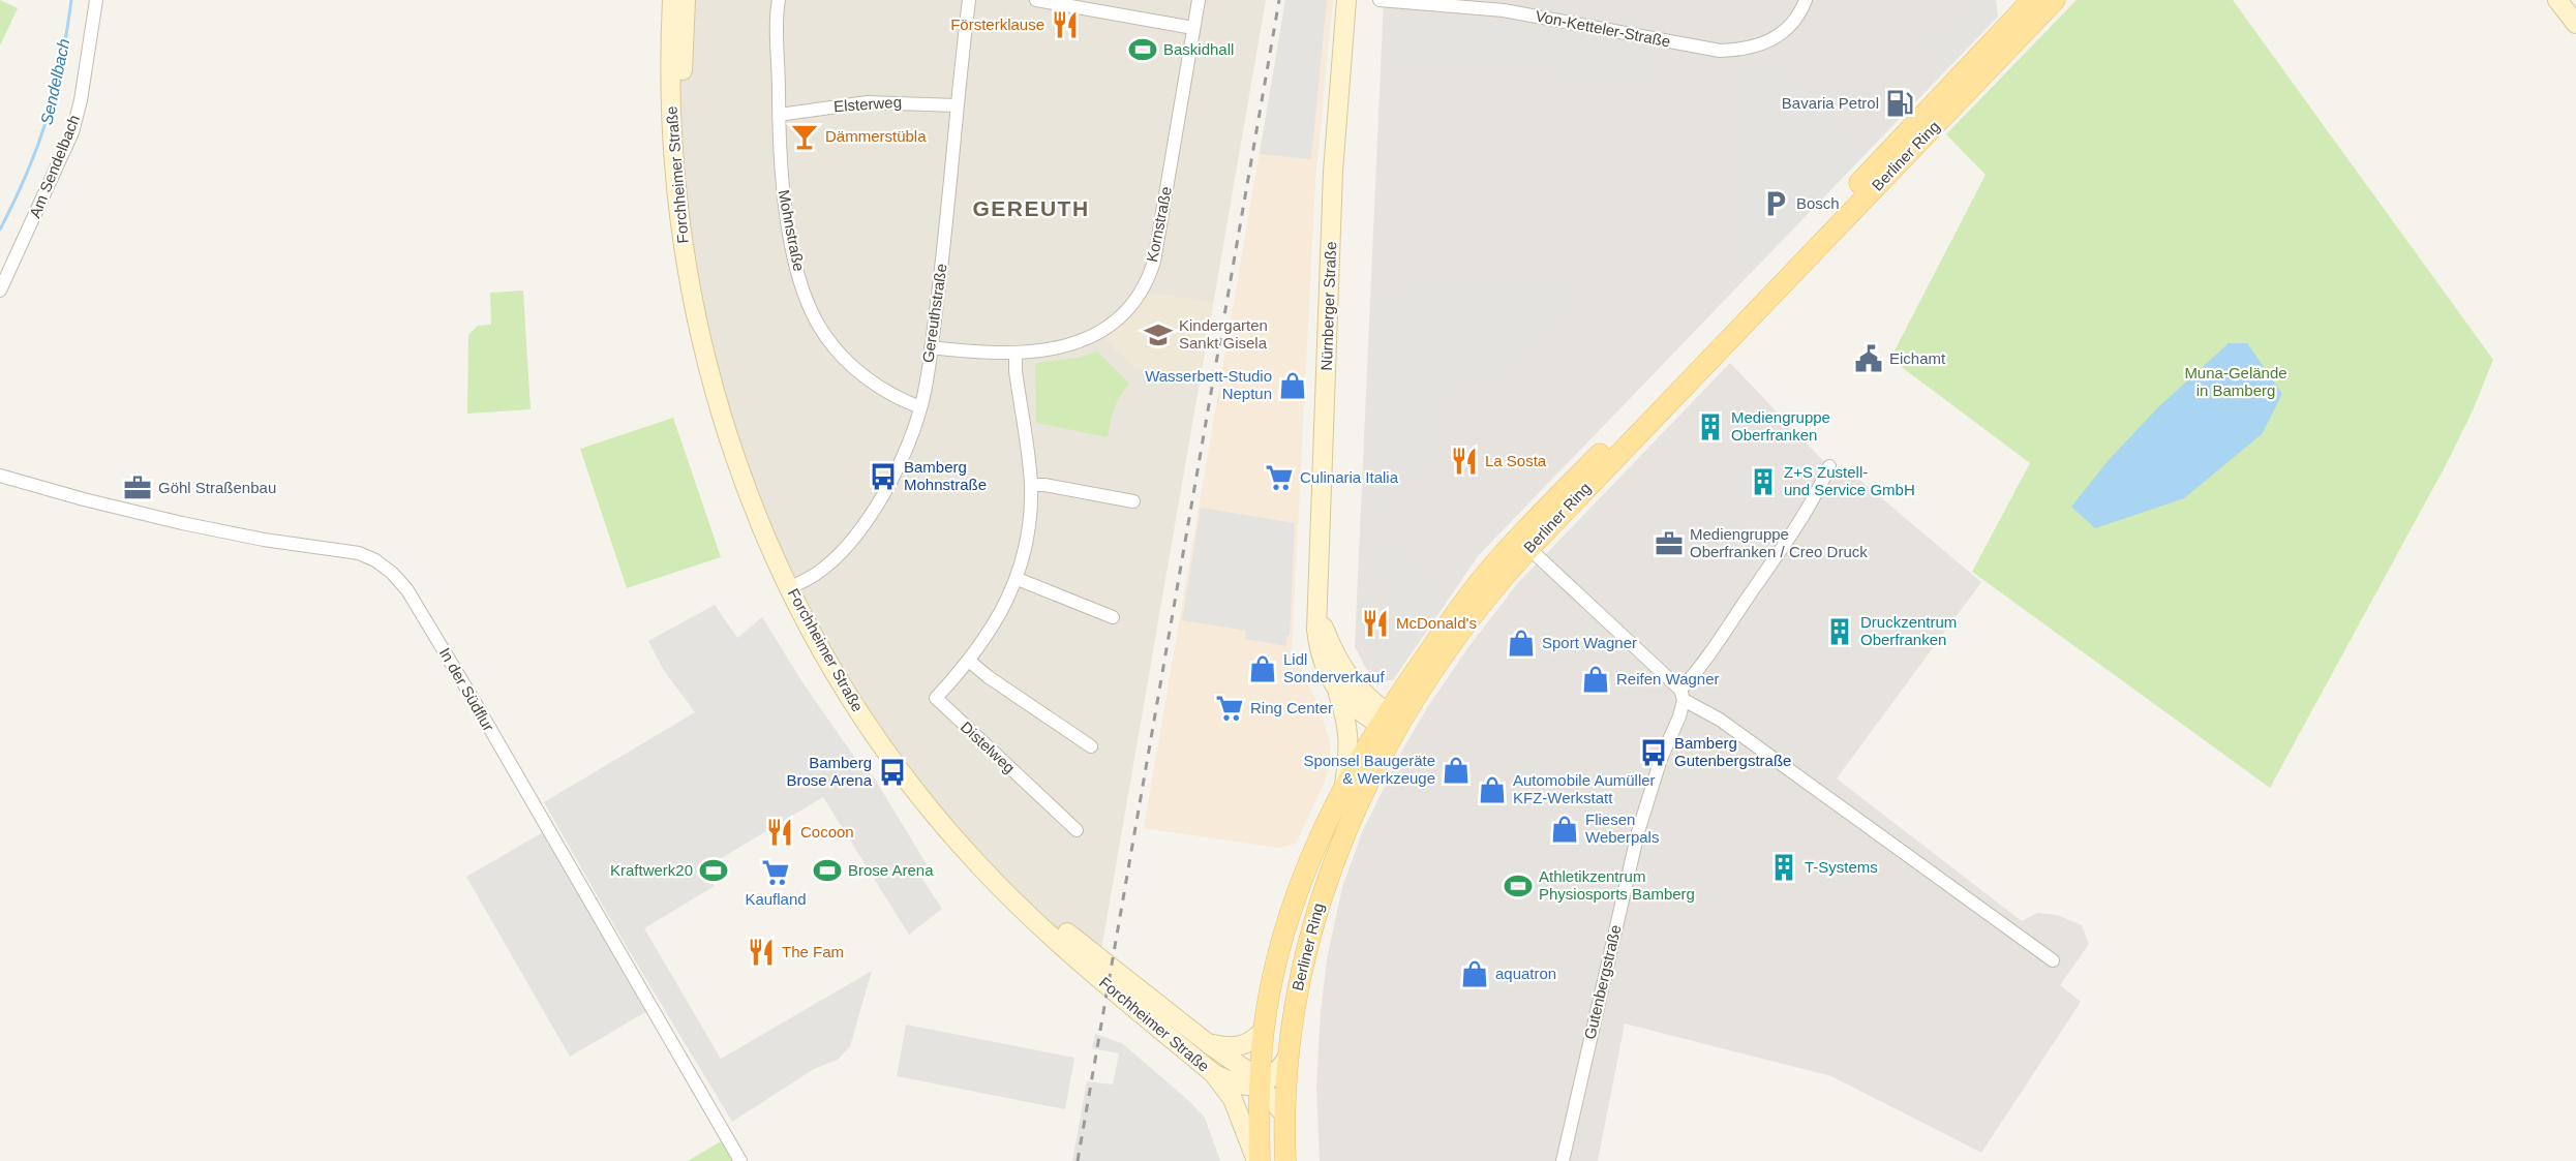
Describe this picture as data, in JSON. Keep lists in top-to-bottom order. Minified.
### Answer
{"streets":{"main road":["Berliner Ring"],"street":["Von-Ketteler-Straße","Elsterweg","Am Sendelbach","Forchheimer Straße","Kornstraße","Mohnstraße","Nürnberger Straße","Gereuthstraße","In der Südflur","Distelweg","Gutenbergstraße"]},"crossings":[["Elsterweg","Mohnstraße"],["Elsterweg","Gereuthstraße"],["Berliner Ring","Forchheimer Straße"],["Berliner Ring","Nürnberger Straße"],["Forchheimer Straße","Gereuthstraße"],["Kornstraße","Gereuthstraße"],["Kornstraße","Distelweg"],["Mohnstraße","Gereuthstraße"]],"districts":["GEREUTH"],"water":["Sendelbach"],"parks":["Muna-Gelände in Bamberg"],"places":{"restaurant":["Försterklause","La Sosta","McDonald's","Cocoon","The Fam"],"sports":["Baskidhall","Kraftwerk20","Brose Arena","Athletikzentrum Physiosports Bamberg"],"fuel station":["Bavaria Petrol"],"bar":["Dämmerstübla"],"parking":["Bosch"],"school or university":["Kindergarten Sankt Gisela"],"public building":["Eichamt"],"shop":["Wasserbett-Studio Neptun","Sport Wagner","Lidl Sonderverkauf","Reifen Wagner","Sponsel Baugeräte & Werkzeuge","Automobile Aumüller KFZ-Werkstatt","Fliesen Weberpals","aquatron"],"building":["Mediengruppe Oberfranken","Z+S Zustell- und Service GmbH","Druckzentrum Oberfranken","T-Systems"],"bus stop":["Bamberg Mohnstraße","Bamberg Gutenbergstraße","Bamberg Brose Arena"],"supermarket":["Culinaria Italia","Ring Center","Kaufland"],"office":["Göhl Straßenbau","Mediengruppe Oberfranken / Creo Druck"]}}
